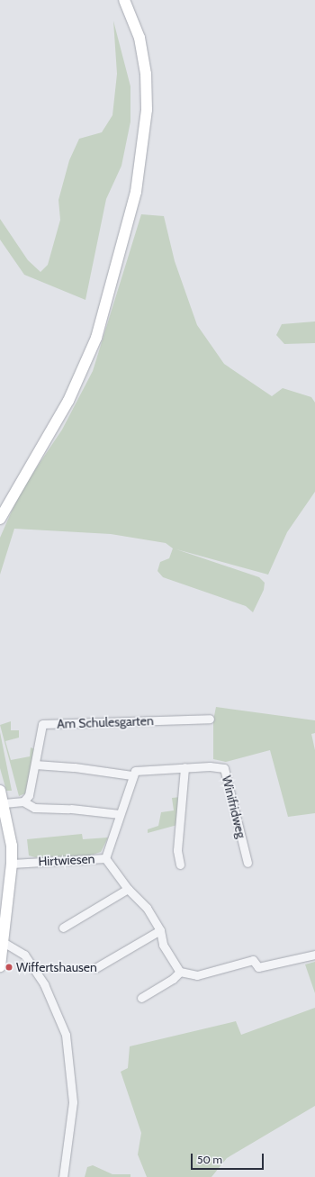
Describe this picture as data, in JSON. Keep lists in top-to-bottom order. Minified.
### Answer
{"streets":{"street":["Am Schulesgarten","Winifridweg","Hirtwiesen"]},"places":["Wiffertshausen"],"scale_bar":"50 m"}
